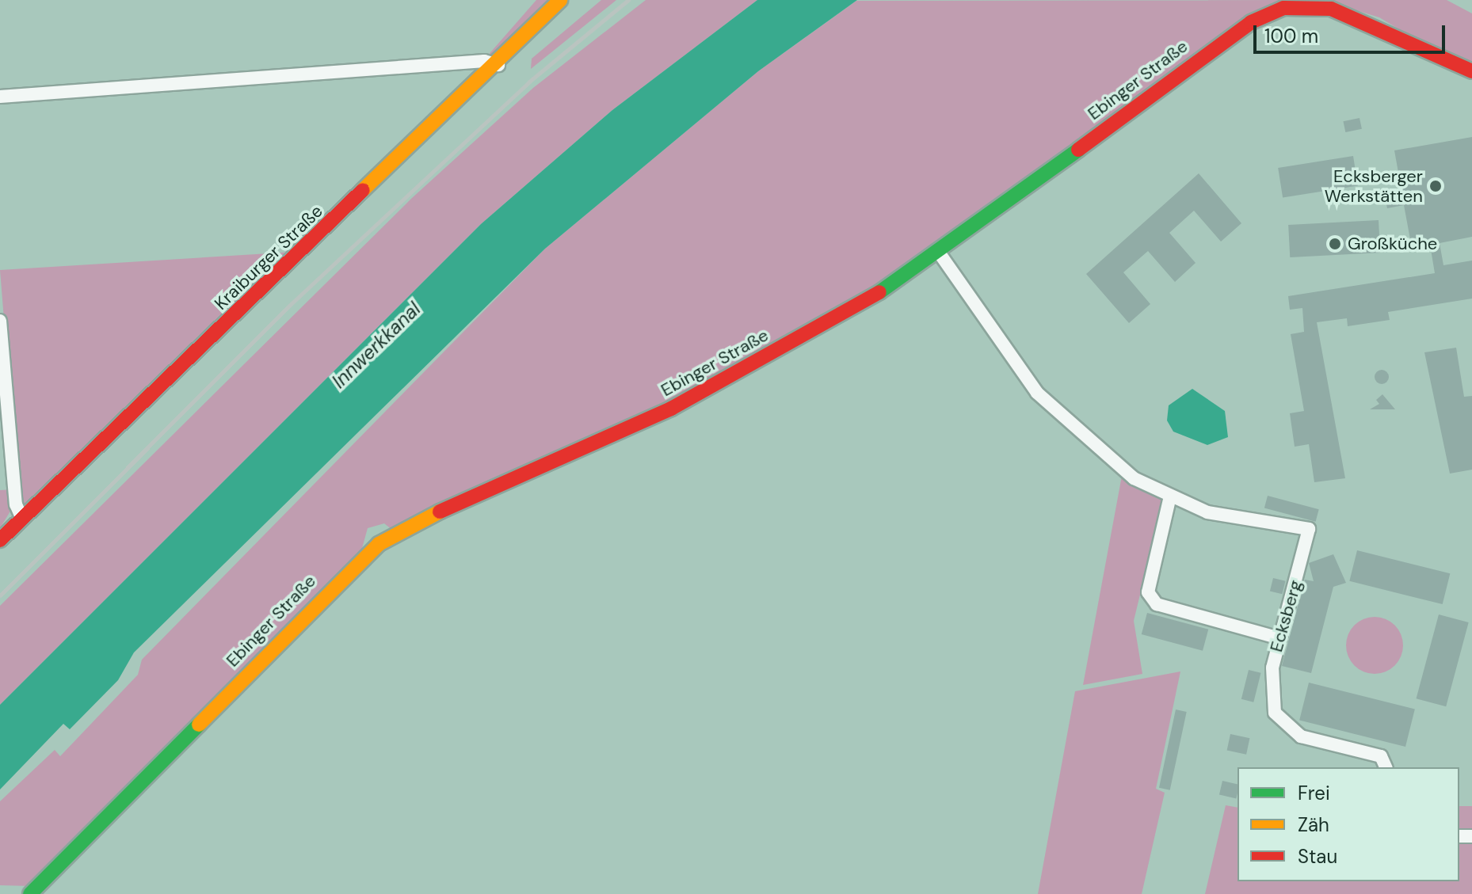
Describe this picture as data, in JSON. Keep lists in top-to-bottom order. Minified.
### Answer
{"streets":{"street":["Ebinger Straße","Kraiburger Straße","Ecksberg"]},"water":["Innwerkkanal"],"places":["Ecksberger Werkstätten","Großküche"],"legend":["Frei","Zäh","Stau"],"scale_bar":"100 m"}
